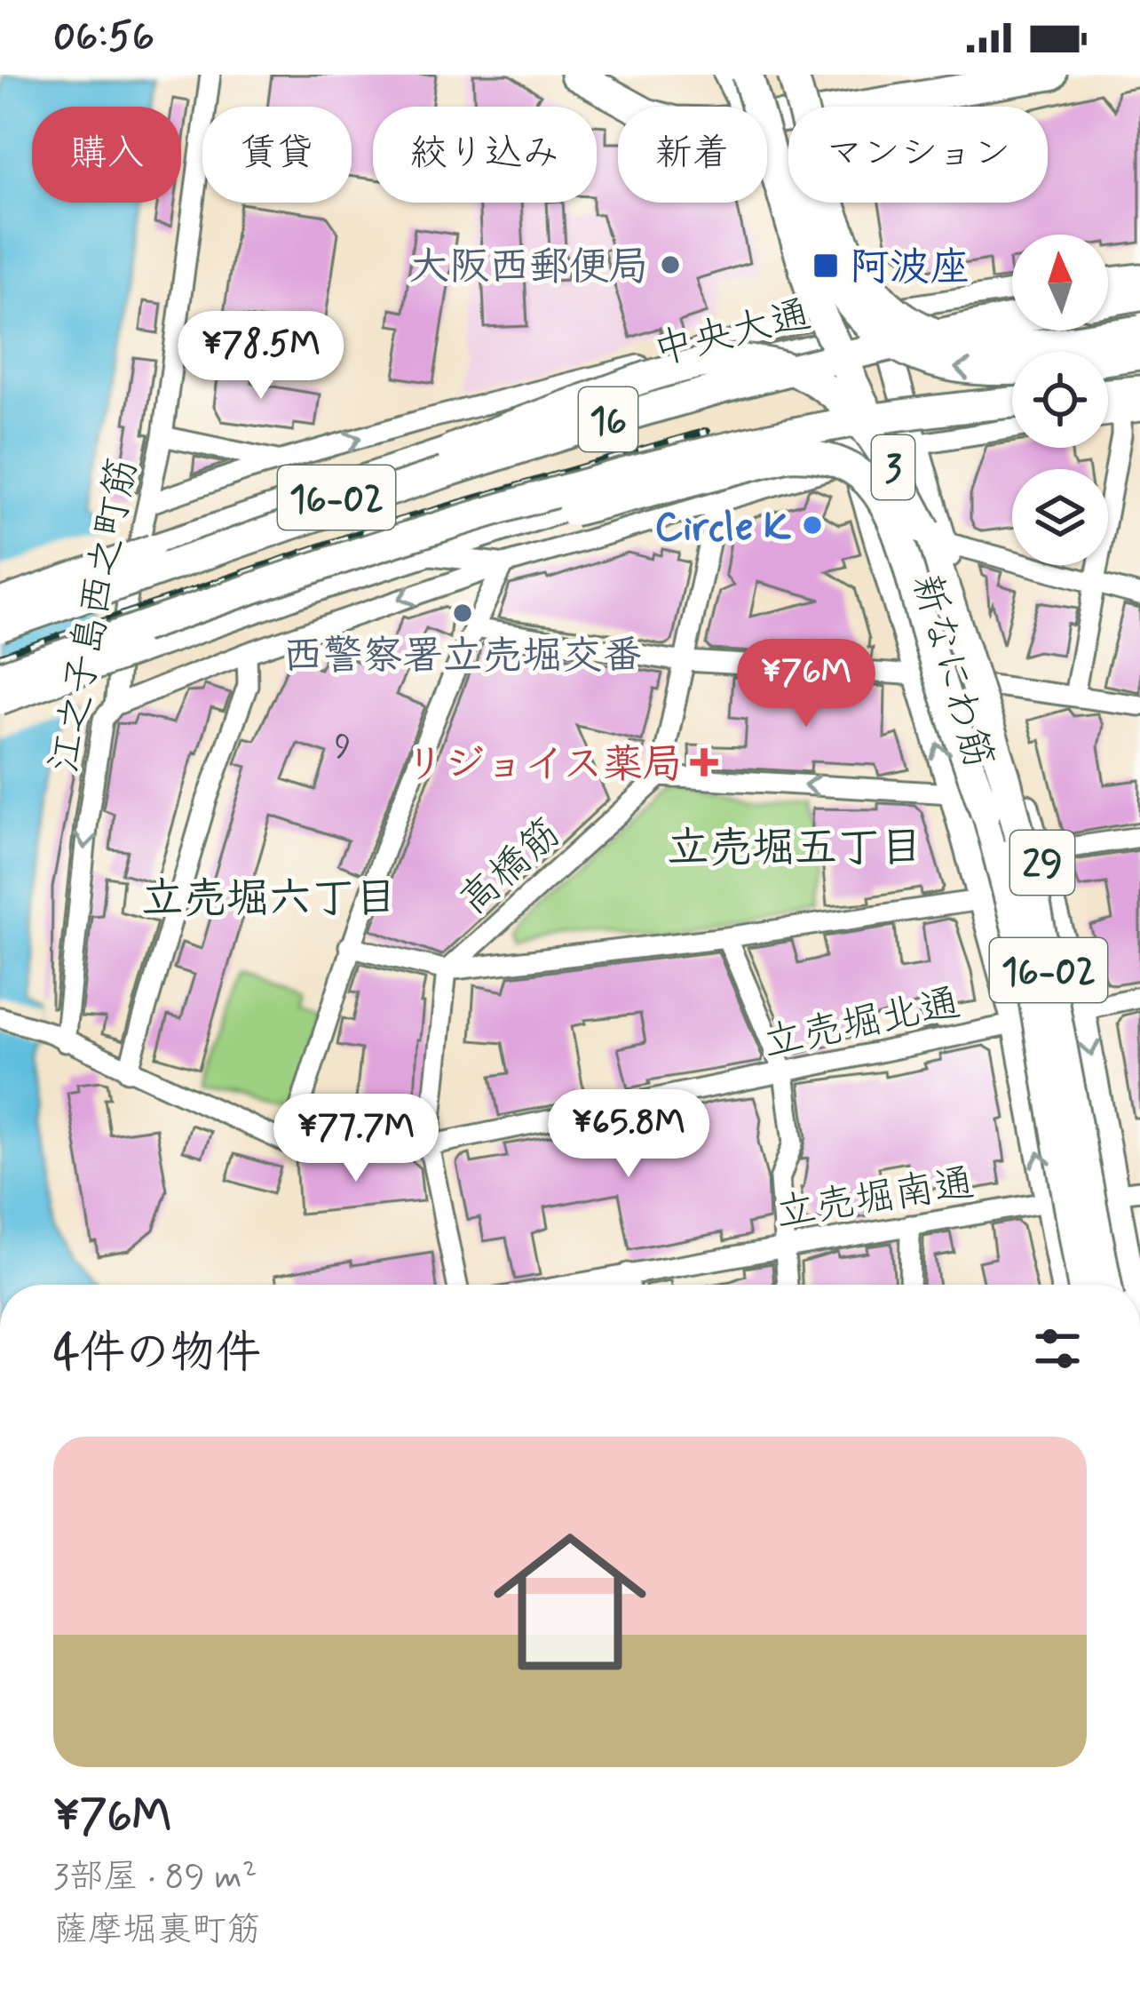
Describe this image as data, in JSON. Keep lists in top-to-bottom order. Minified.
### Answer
{"streets":{"highway":["16","3","16-02"],"main road":["中央大通","新なにわ筋","29"],"street":["江之子島西之町筋","高橋筋","立売堀北通","立売堀南通"]},"crossings":[["中央大通","3"],["中央大通","新なにわ筋"],["16","3"],["16","16-02"],["3","16-02"],["3","新なにわ筋"],["16-02","新なにわ筋"],["江之子島西之町筋","立売堀北通"],["新なにわ筋","立売堀北通"],["新なにわ筋","立売堀南通"],["高橋筋","立売堀北通"]],"districts":["立売堀五丁目","立売堀六丁目"],"places":{"other":["大阪西郵便局","Circle K","西警察署立売堀交番"],"transit":["阿波座"],"health":["リジョイス薬局"]},"house_numbers":["9"],"north":"top","page":{"status":"06:56","chip":["購入","賃貸","絞り込み","新着","マンション"],"price":["¥78.5M","¥76M","¥65.8M","¥77.7M"],"heading":"4件の物件","list":[{"name":"¥76M","note":"3部屋 · 89 m² · 薩摩堀裏町筋"}]}}
